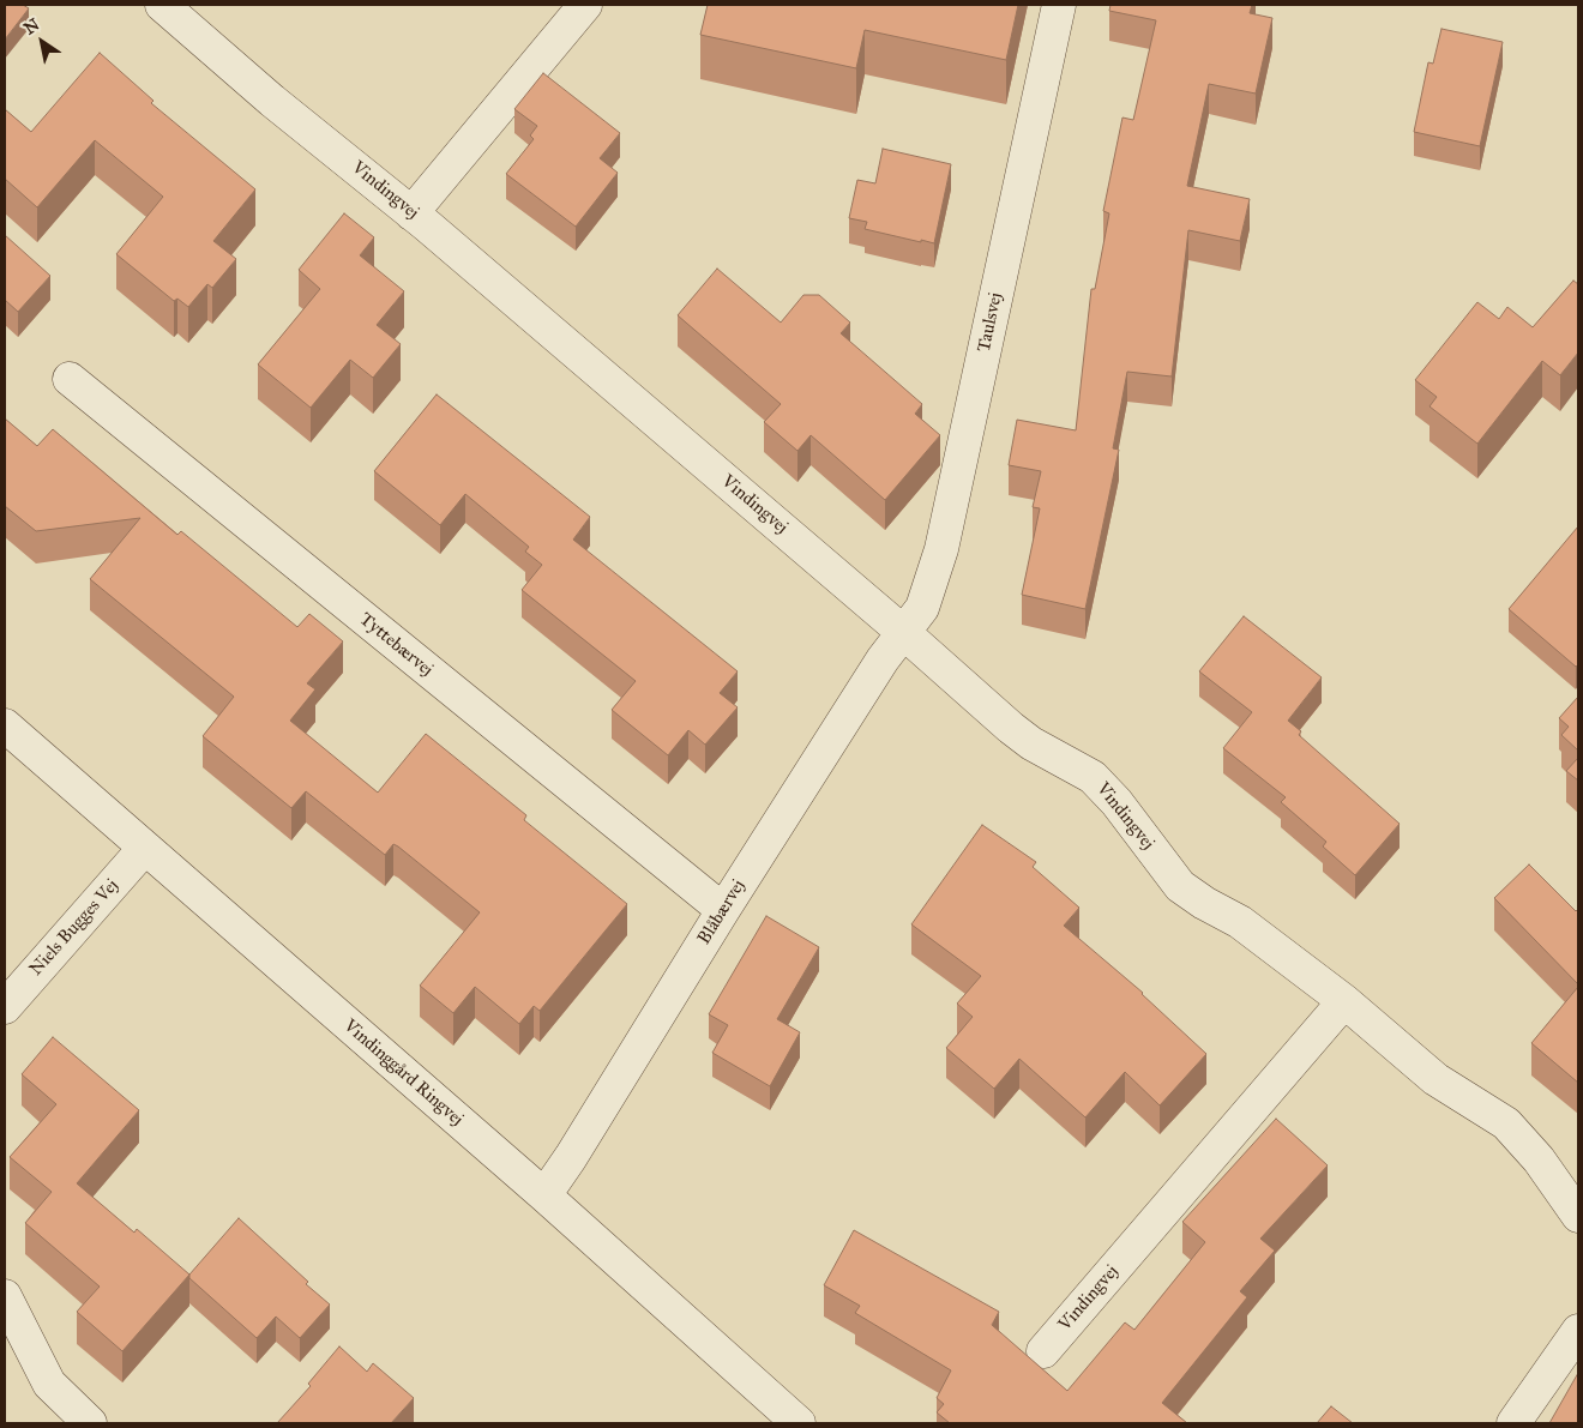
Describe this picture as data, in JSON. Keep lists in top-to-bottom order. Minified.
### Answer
{"streets":{"street":["Vindingvej","Taulsvej","Tyttebærvej","Blåbærvej","Niels Bugges Vej","Vindinggård Ringvej"]},"crossings":[["Vindingvej","Taulsvej"],["Vindingvej","Blåbærvej"],["Taulsvej","Blåbærvej"],["Tyttebærvej","Blåbærvej"],["Blåbærvej","Vindinggård Ringvej"],["Niels Bugges Vej","Vindinggård Ringvej"]],"north":"top left"}
